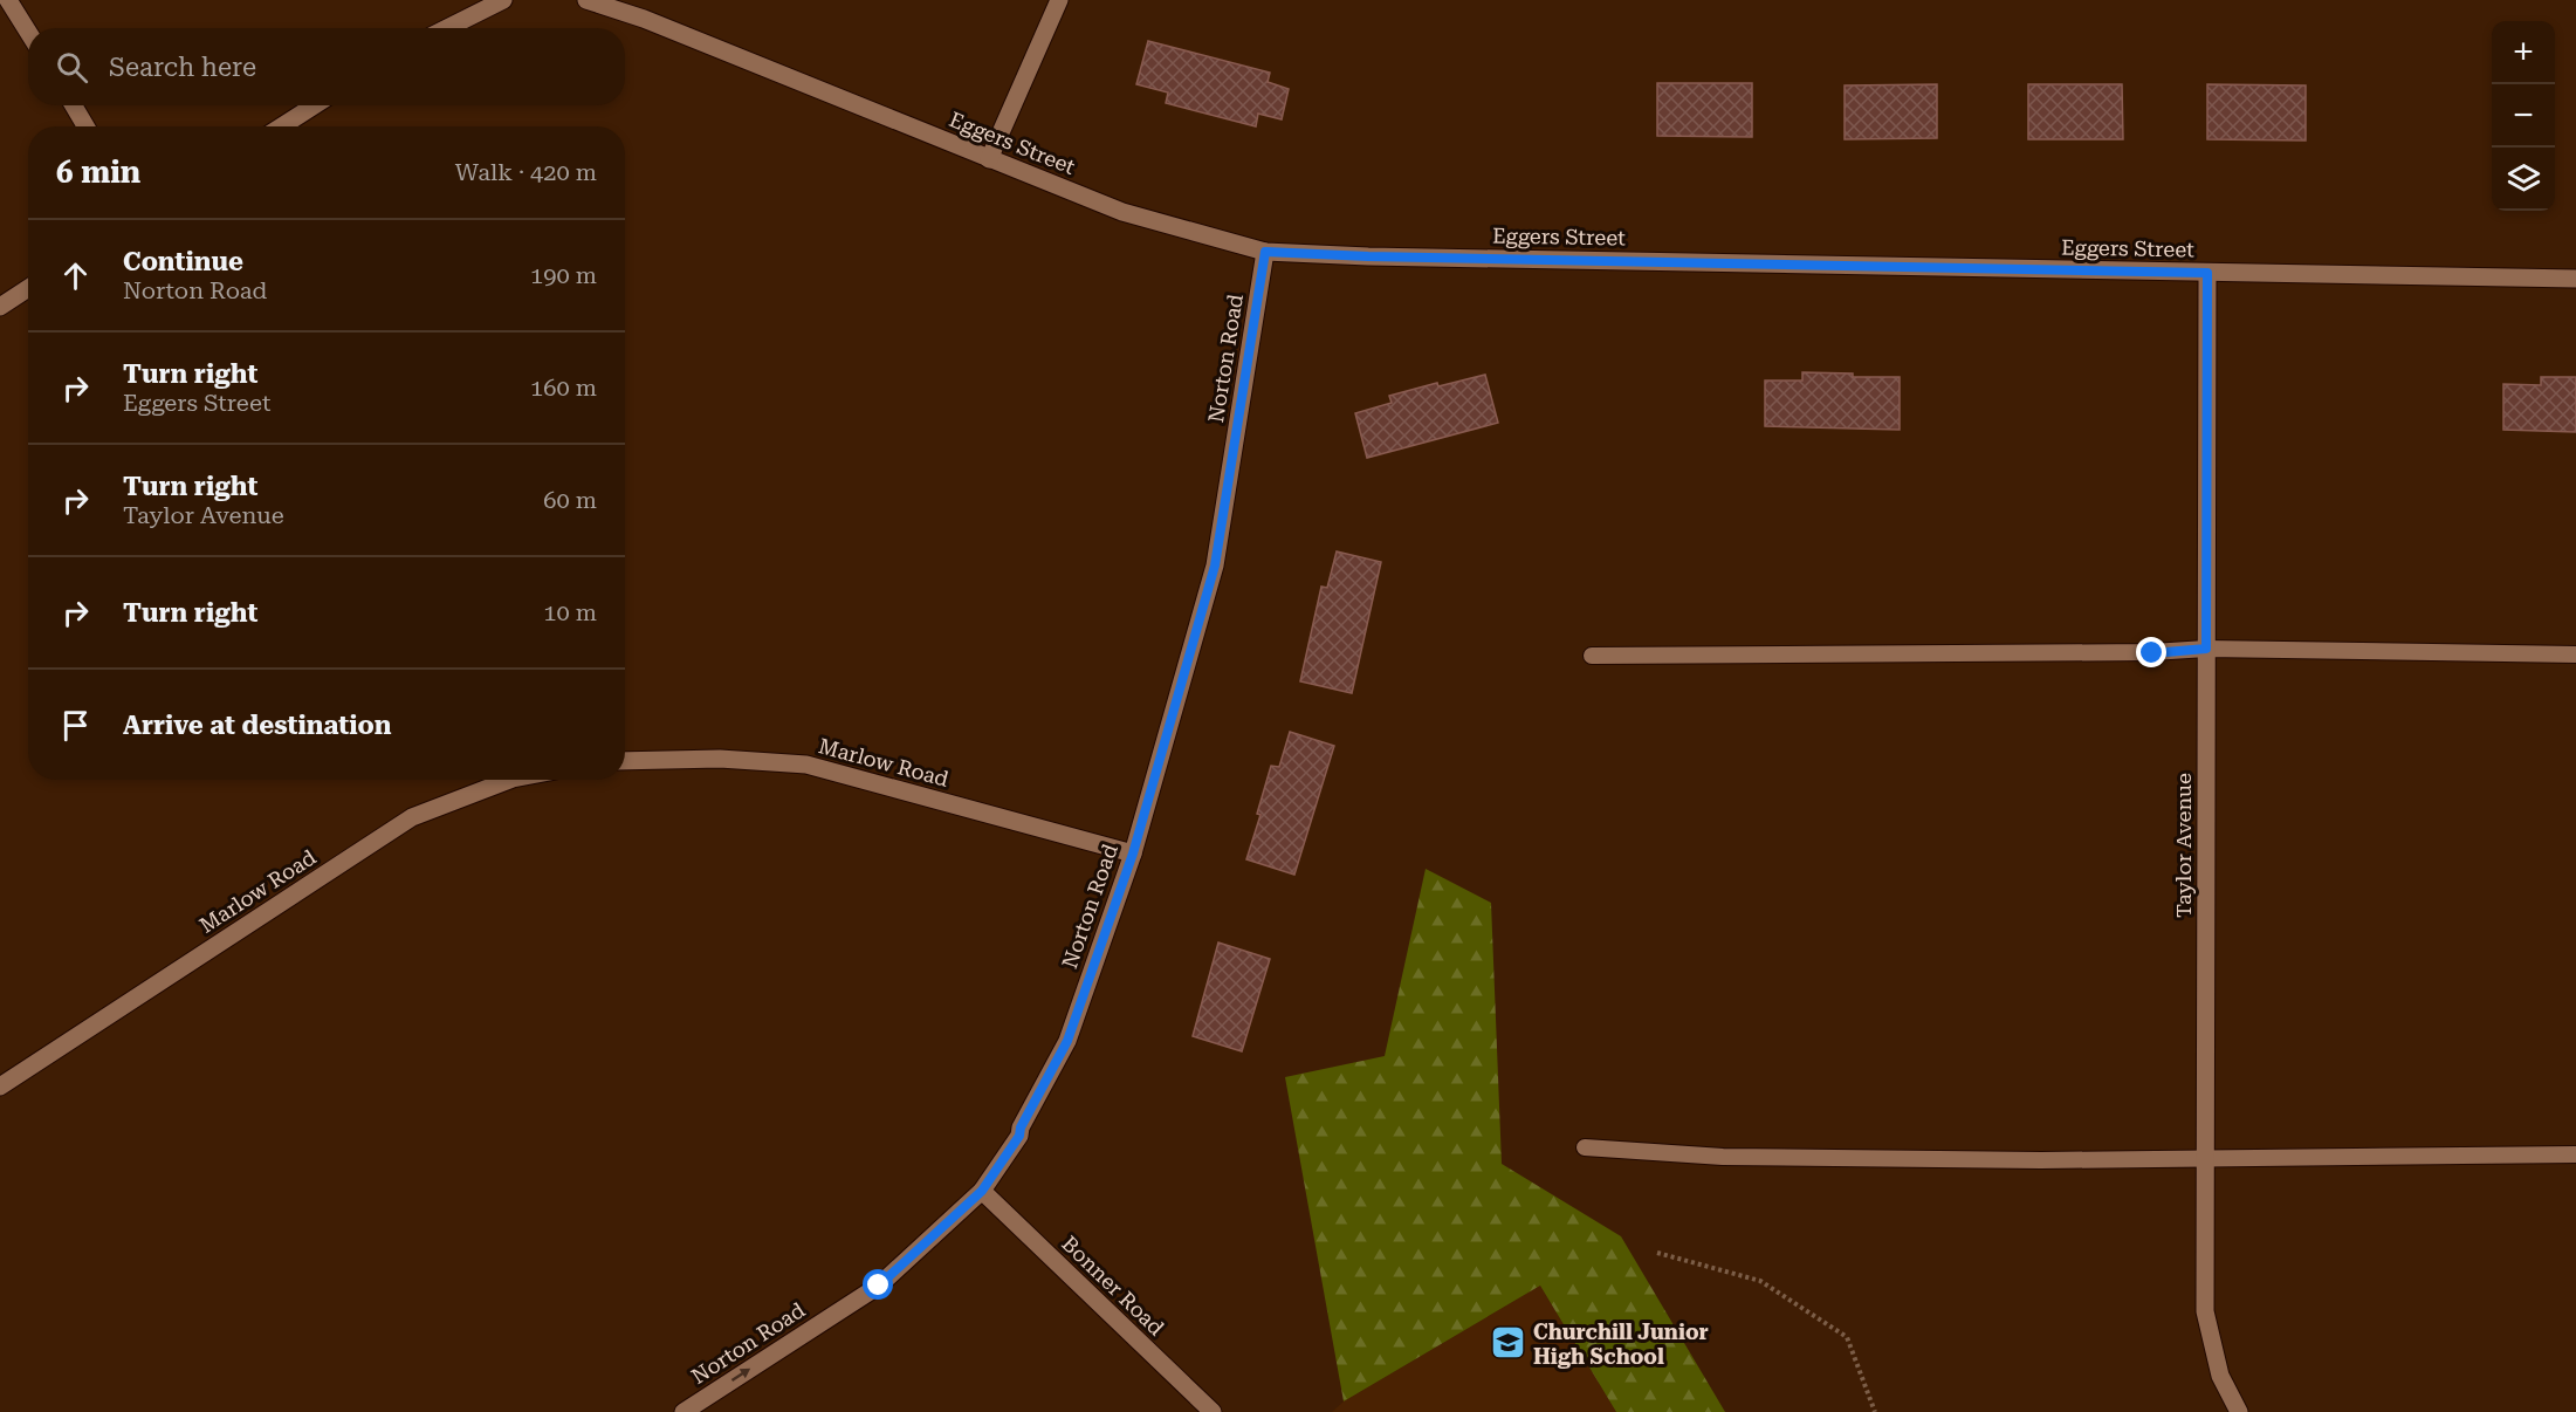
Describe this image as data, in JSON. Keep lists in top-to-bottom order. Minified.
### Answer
{"streets":{"street":["Eggers Street","Norton Road","Marlow Road","Taylor Avenue","Bonner Road"]},"crossings":[["Eggers Street","Norton Road"],["Eggers Street","Taylor Avenue"],["Norton Road","Marlow Road"],["Norton Road","Bonner Road"]],"places":{"school or university":["Churchill Junior High School"]},"page":{"map_buttons":["+","−"],"search":"Search here","heading":["6 min","Walk · 420 m"],"list":[["Continue","Norton Road","190 m"],["Turn right","Eggers Street","160 m"],["Turn right","Taylor Avenue","60 m"],["Turn right","10 m"],"Arrive at destination"]}}
